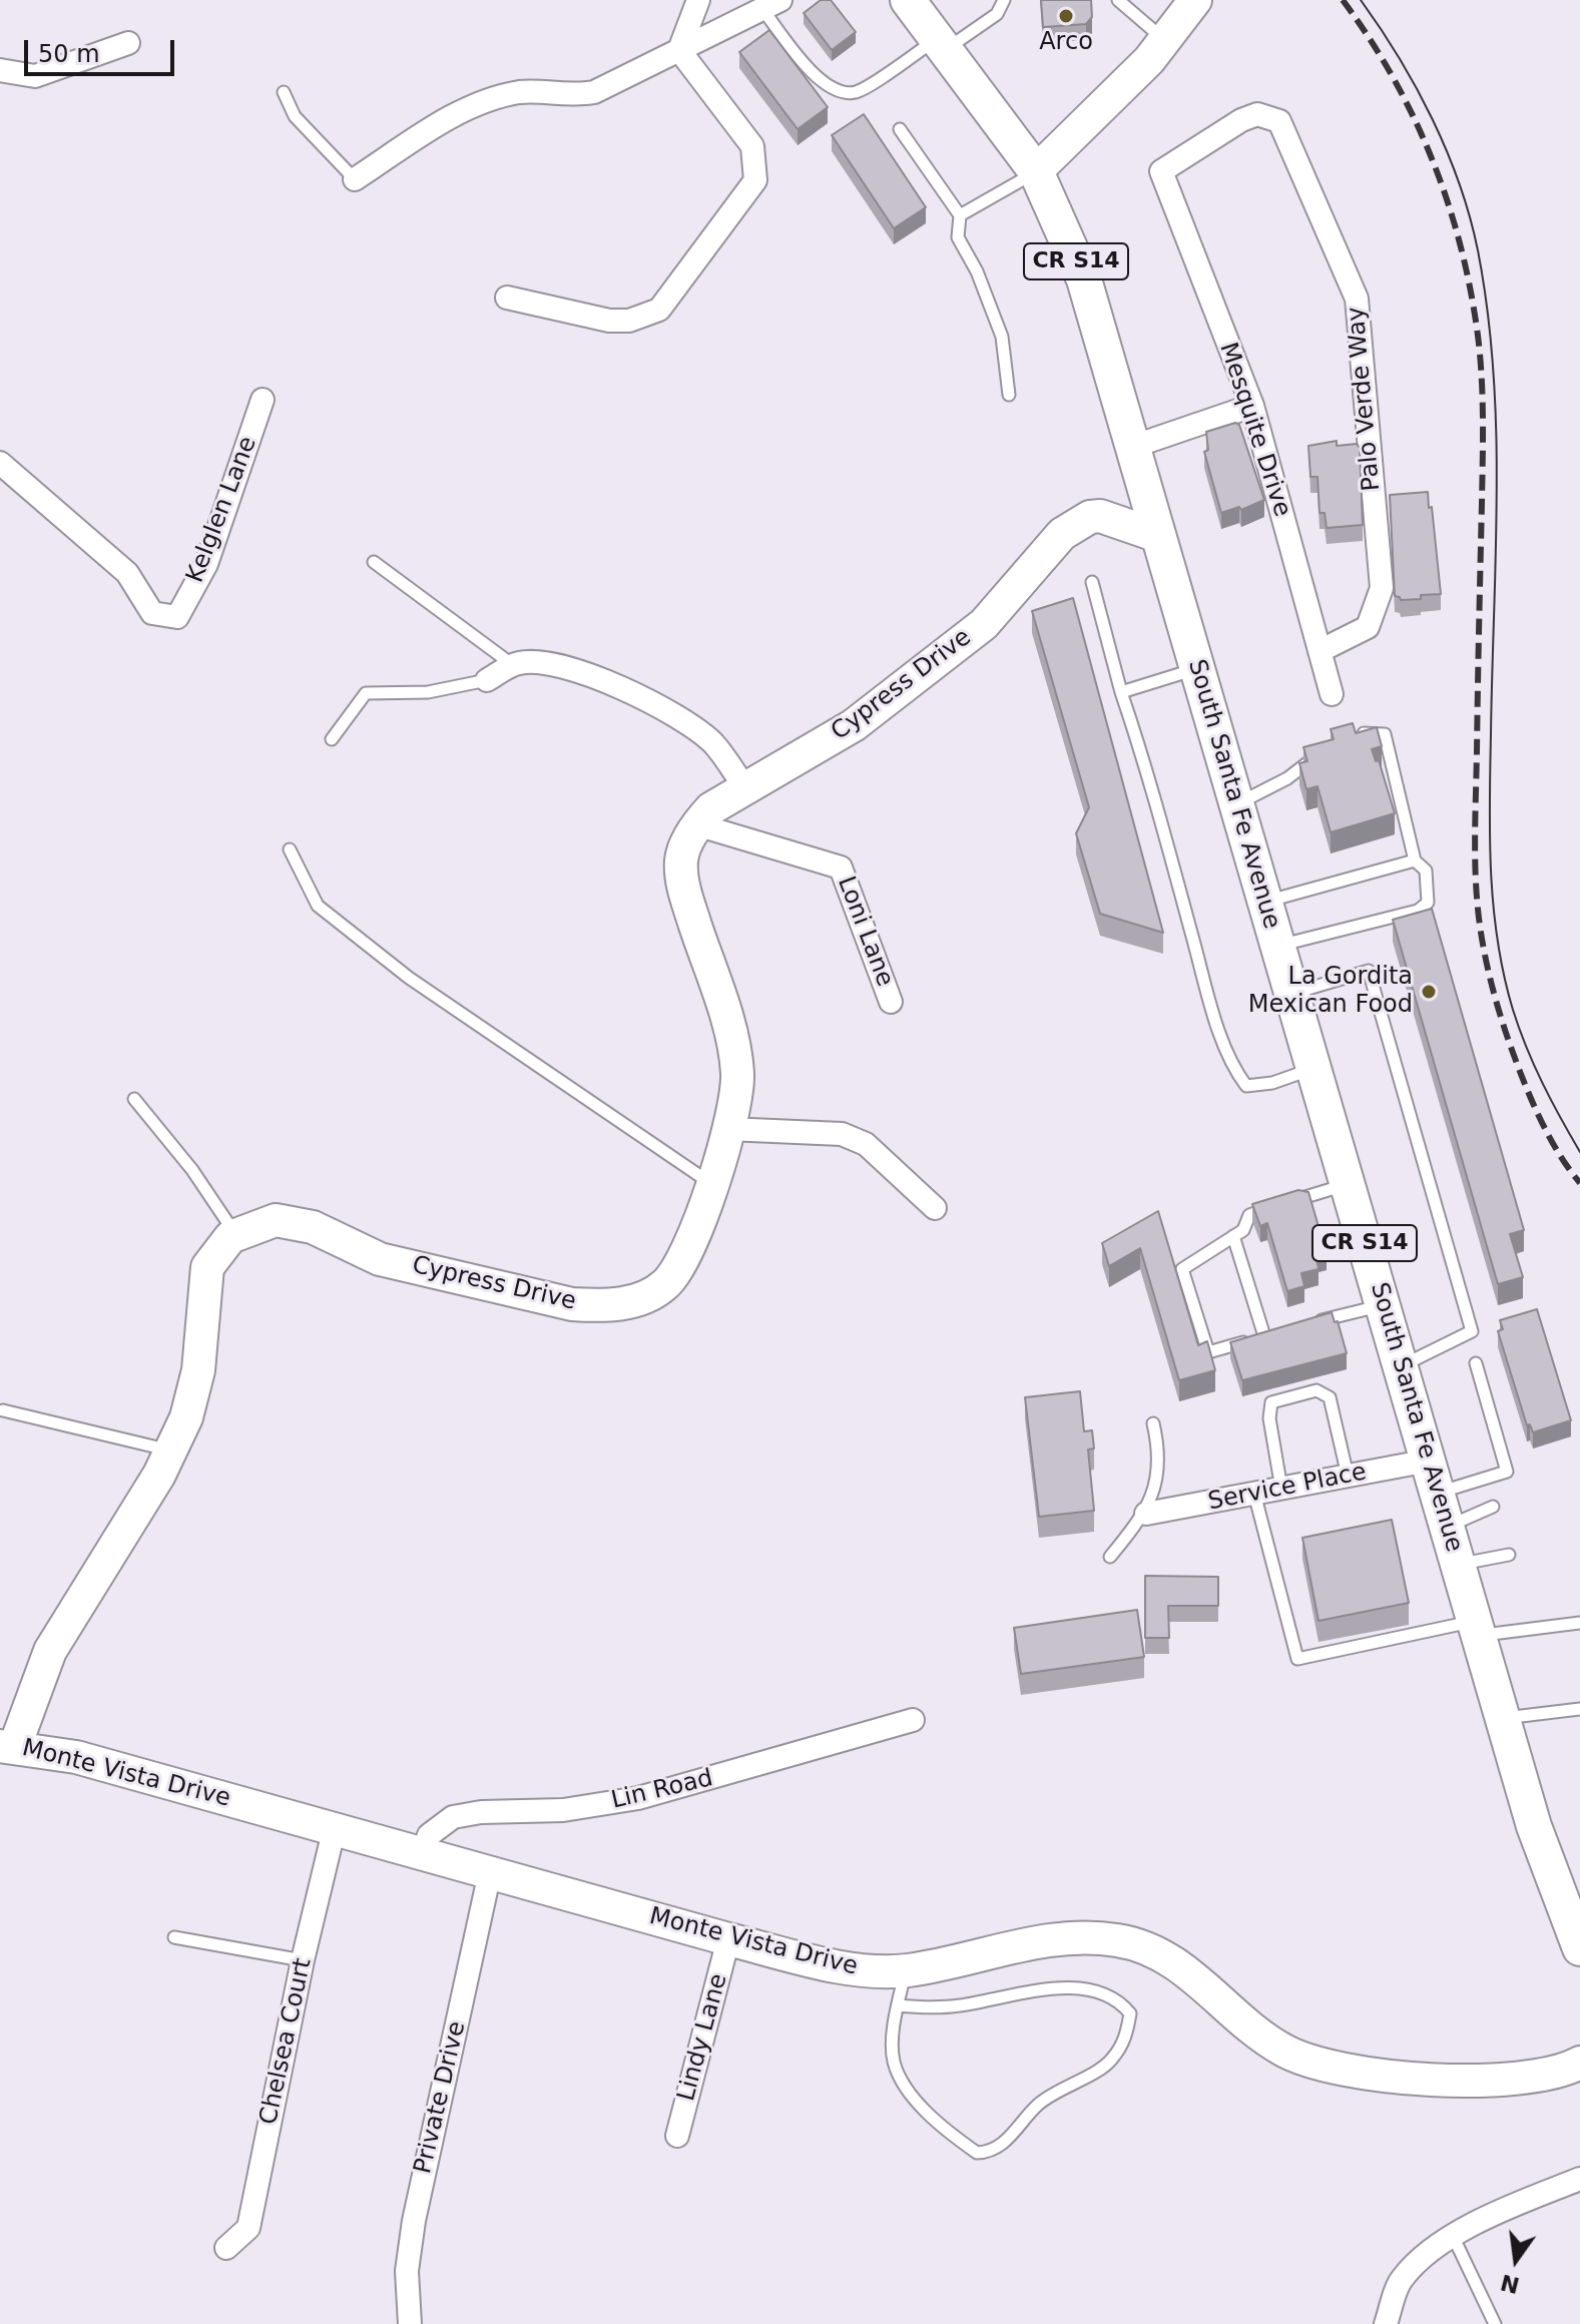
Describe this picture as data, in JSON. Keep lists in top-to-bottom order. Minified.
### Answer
{"streets":{"main road":["CR S14","South Santa Fe Avenue"],"street":["Palo Verde Way","Mesquite Drive","Kelglen Lane","Cypress Drive","Loni Lane","Service Place","Monte Vista Drive","Lin Road","Lindy Lane","Chelsea Court","Private Drive"]},"crossings":[["Palo Verde Way","Mesquite Drive"],["Cypress Drive","South Santa Fe Avenue"],["Cypress Drive","Loni Lane"],["South Santa Fe Avenue","Service Place"],["Monte Vista Drive","Lin Road"],["Monte Vista Drive","Lindy Lane"],["Monte Vista Drive","Chelsea Court"],["Monte Vista Drive","Private Drive"]],"places":["Arco","La Gordita Mexican Food"],"scale_bar":"50 m","north":"bottom"}
